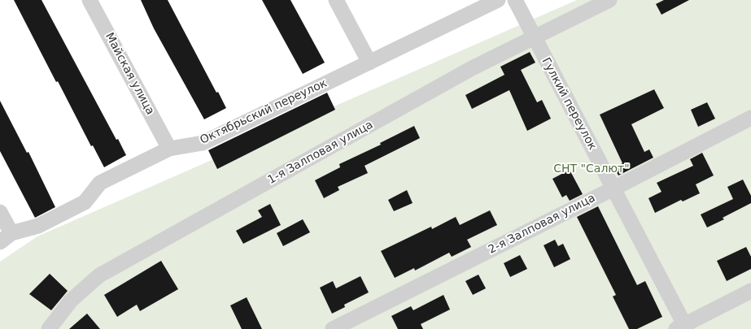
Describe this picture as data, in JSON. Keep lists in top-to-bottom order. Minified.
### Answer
{"streets":{"street":["Майская улица","Гулкий переулок","Октябрьский переулок","1-я Залповая улица","2-я Залповая улица"]},"crossings":[["Майская улица","Октябрьский переулок"],["Гулкий переулок","1-я Залповая улица"],["Гулкий переулок","2-я Залповая улица"]],"parks":["СНТ \"Салют\""]}
